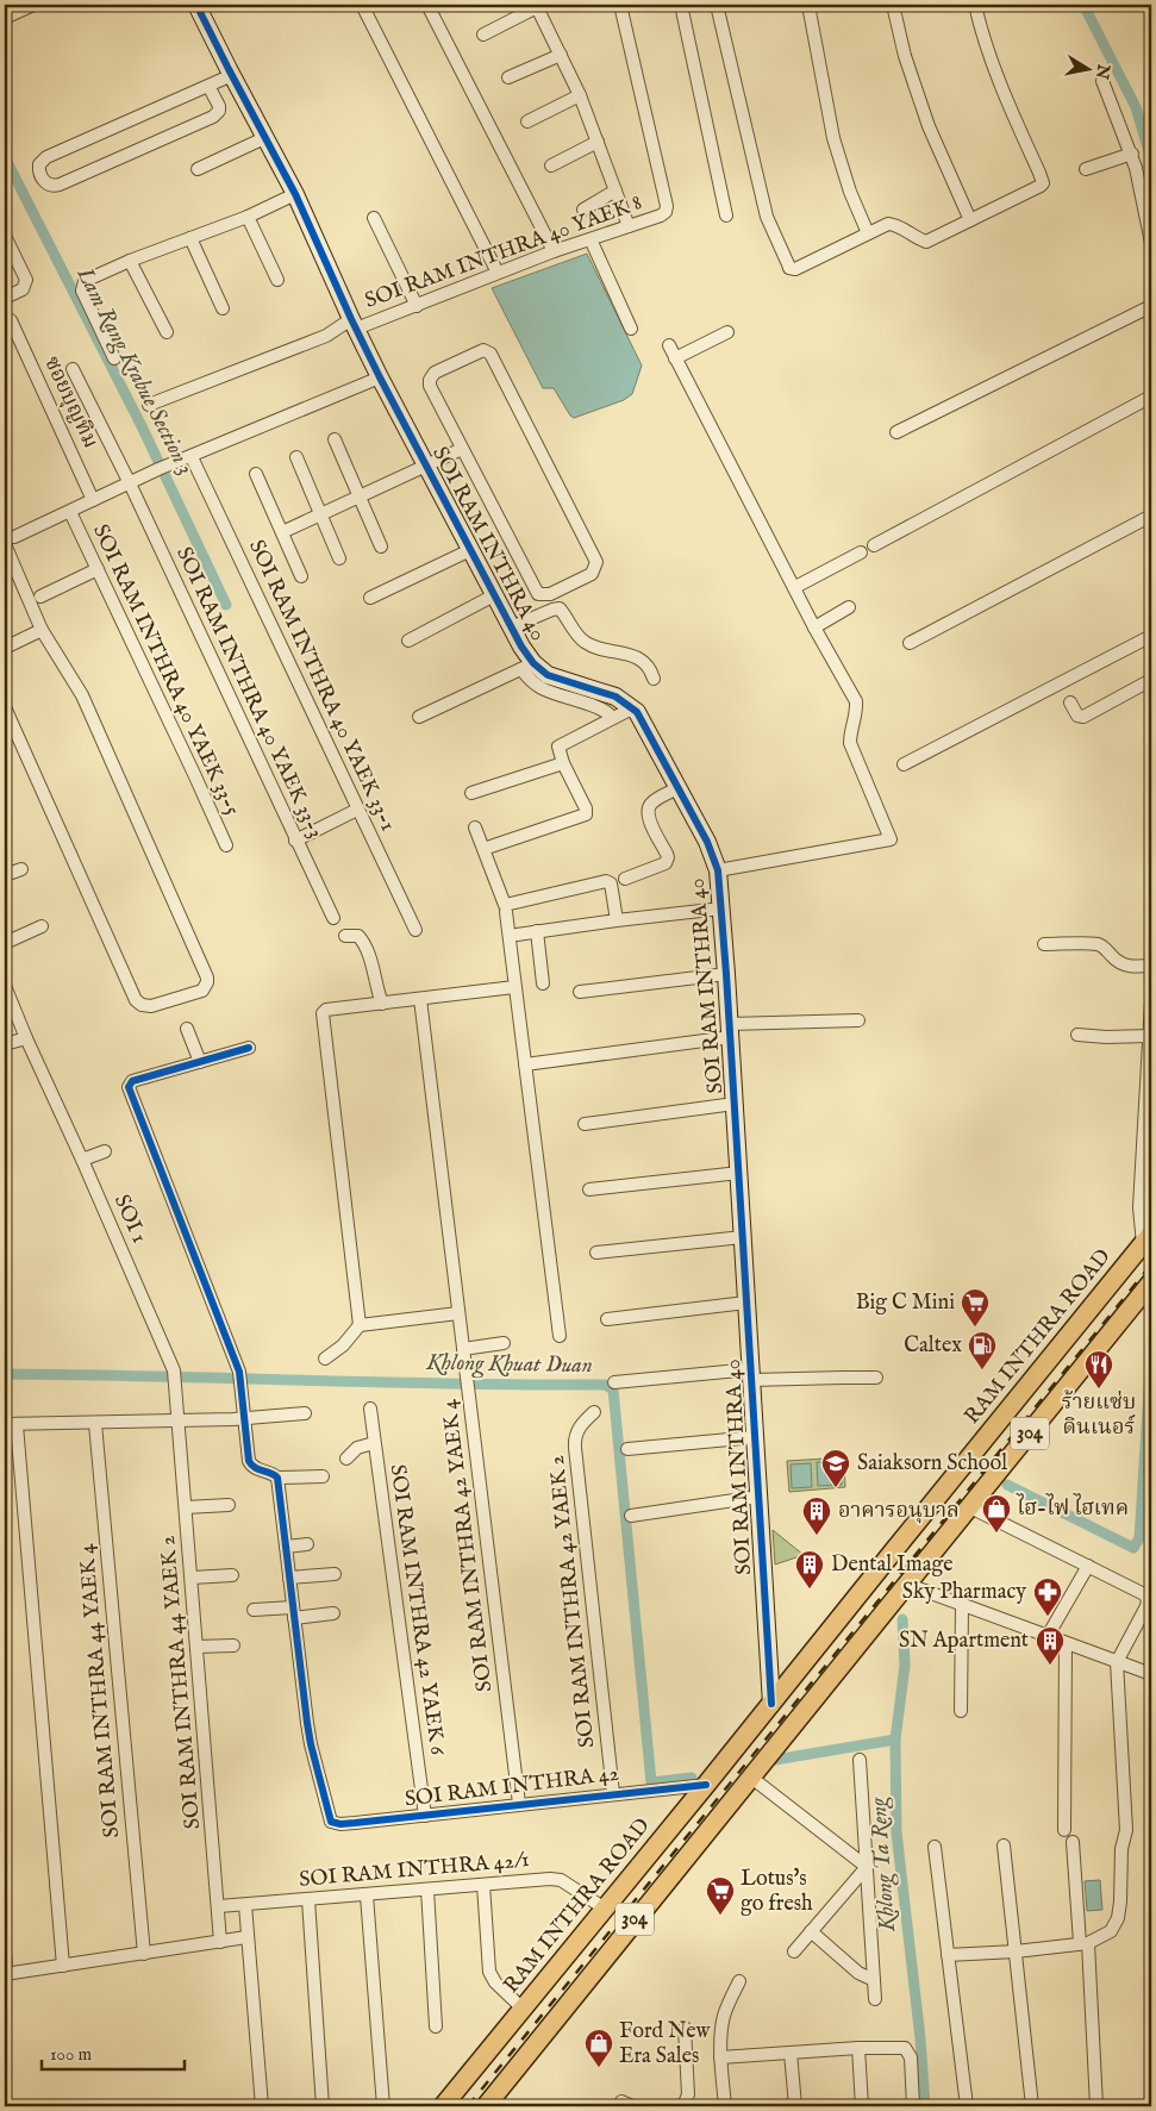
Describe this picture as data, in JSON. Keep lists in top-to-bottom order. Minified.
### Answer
{"streets":{"main road":["RAM INTHRA ROAD","304"],"street":["SOI RAM INTHRA 40 YAEK 8","ซอยบุญทิม","SOI RAM INTHRA 40","SOI RAM INTHRA 40 YAEK 33-5","SOI RAM INTHRA 40 YAEK 33-1","SOI RAM INTHRA 40 YAEK 33-3","SOI 1","SOI RAM INTHRA 42 YAEK 4","SOI RAM INTHRA 42 YAEK 2","SOI RAM INTHRA 42 YAEK 6","SOI RAM INTHRA 44 YAEK 2","SOI RAM INTHRA 44 YAEK 4","SOI RAM INTHRA 42","SOI RAM INTHRA 42/1"]},"crossings":[["SOI RAM INTHRA 40 YAEK 8","SOI RAM INTHRA 40"],["SOI RAM INTHRA 40","RAM INTHRA ROAD"],["SOI 1","SOI RAM INTHRA 44 YAEK 2"],["RAM INTHRA ROAD","SOI RAM INTHRA 42"],["RAM INTHRA ROAD","SOI RAM INTHRA 42/1"],["SOI RAM INTHRA 42 YAEK 4","SOI RAM INTHRA 42"],["SOI RAM INTHRA 42 YAEK 2","SOI RAM INTHRA 42"],["SOI RAM INTHRA 42 YAEK 6","SOI RAM INTHRA 42"],["SOI RAM INTHRA 44 YAEK 2","SOI RAM INTHRA 42/1"]],"water":["Lam Rang Krabue Section 3","Khlong Khuat Duan","Khlong Ta Reng"],"places":{"supermarket":["Big C Mini","Lotus's go fresh"],"fuel station":["Caltex"],"restaurant":["ร้ายแซ่บ ดินเนอร์"],"school or university":["Saiaksorn School"],"shop":["ไฮ-ไฟ ไฮเทค","Ford New Era Sales"],"building":["อาคารอนุบาล","Dental Image","SN Apartment"],"pharmacy":["Sky Pharmacy"]},"scale_bar":"100 m","north":"right"}
